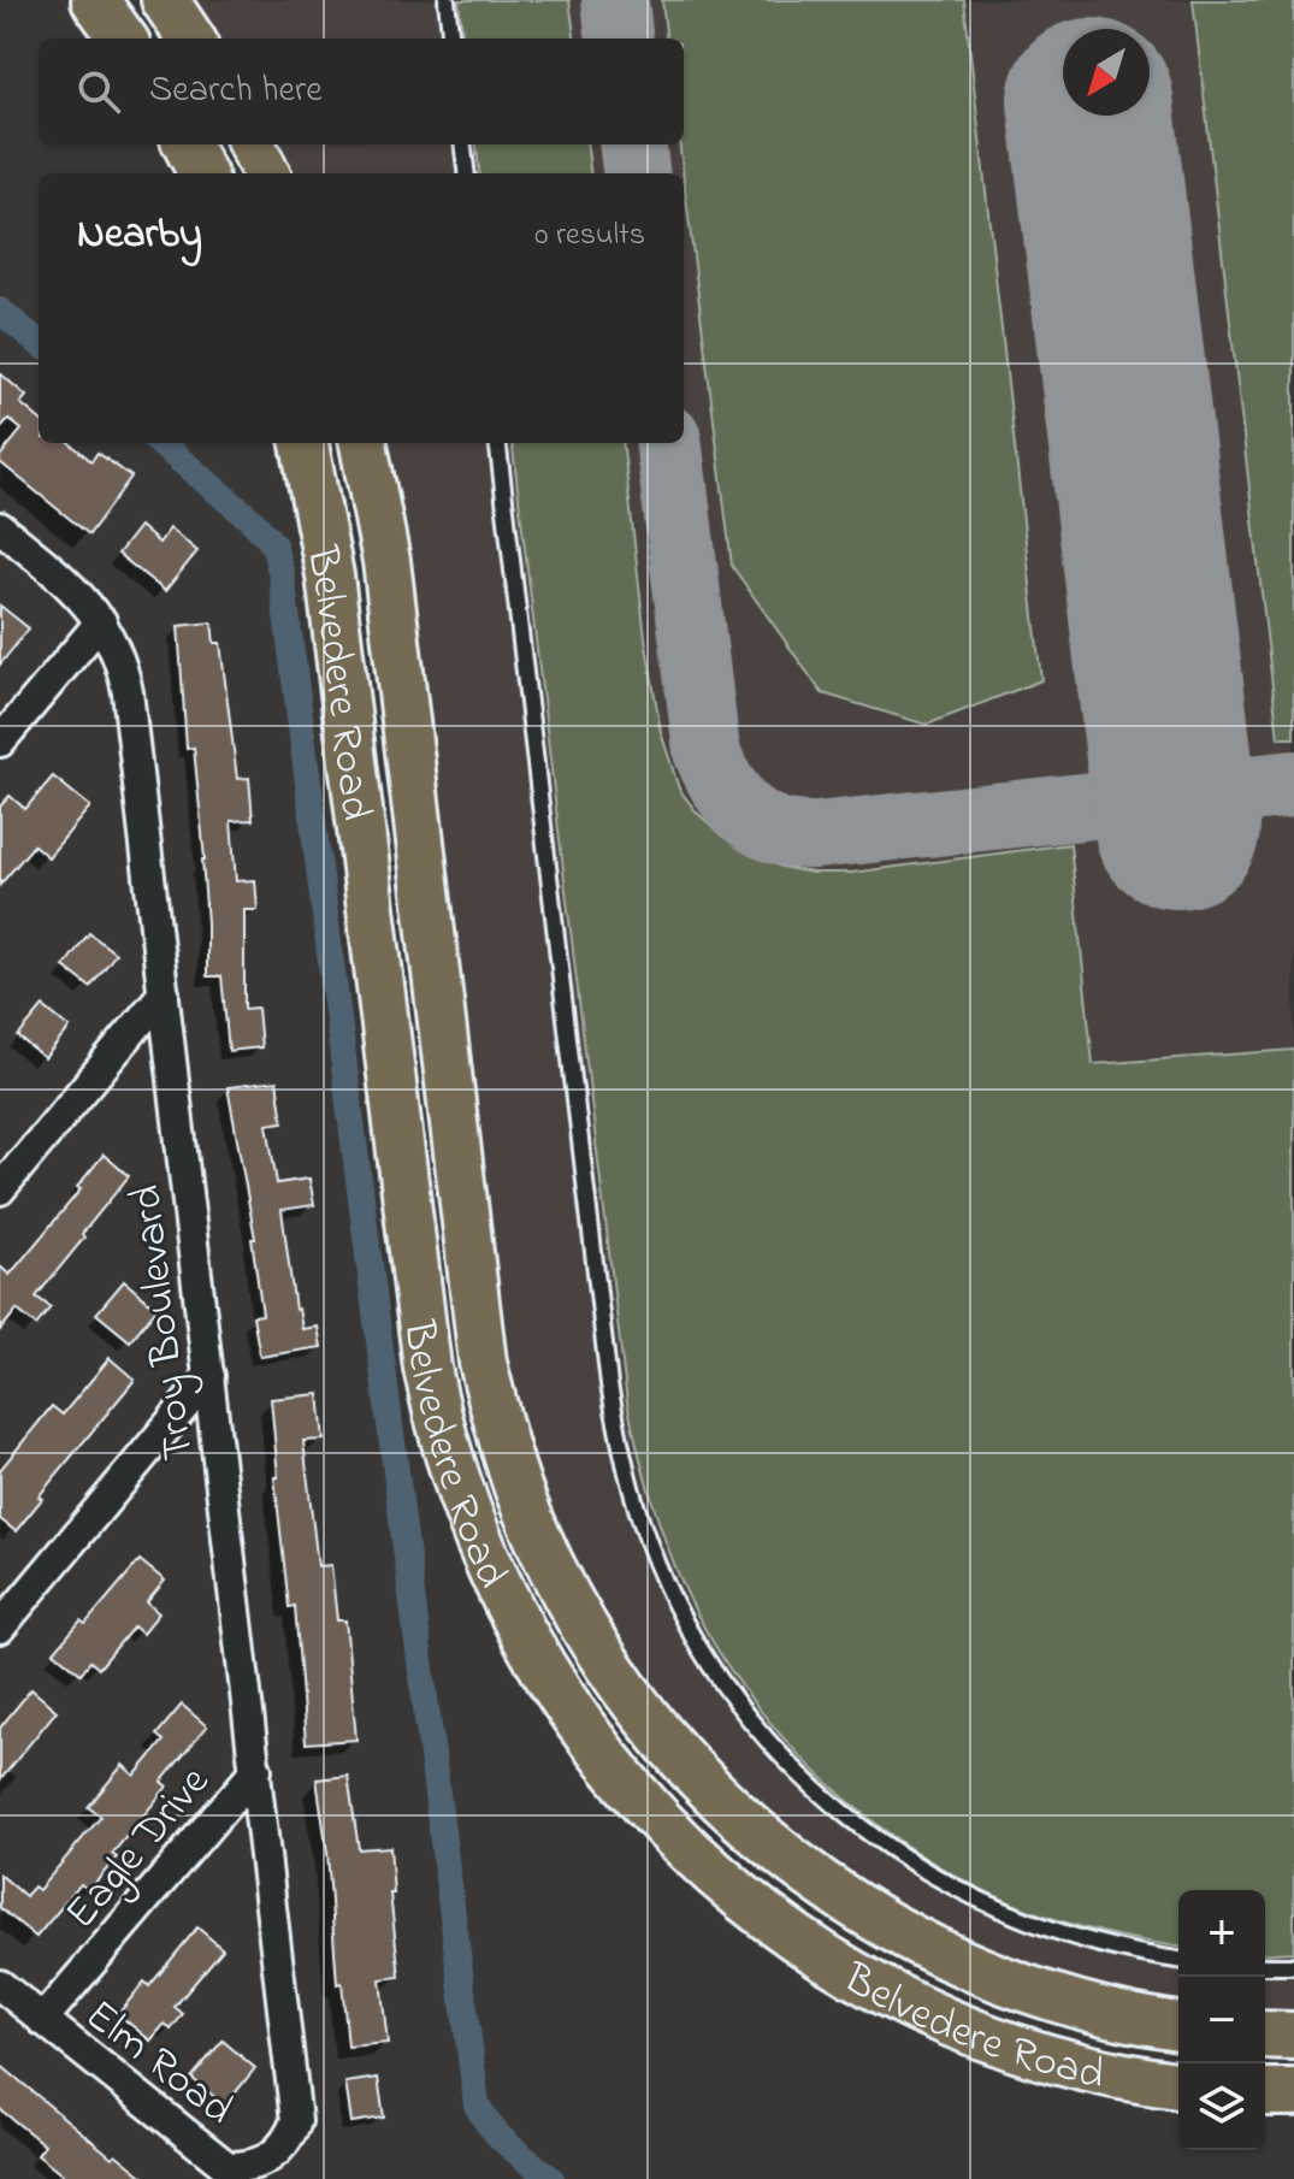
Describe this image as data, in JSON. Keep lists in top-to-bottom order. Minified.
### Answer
{"streets":{"main road":["Belvedere Road"],"street":["Troy Boulevard","Eagle Drive","Elm Road"]},"crossings":[["Troy Boulevard","Eagle Drive"],["Troy Boulevard","Elm Road"],["Eagle Drive","Elm Road"]],"north":"bottom left","page":{"search":"Search here","heading":["Nearby","0 results"],"map_buttons":["+","−"]}}
